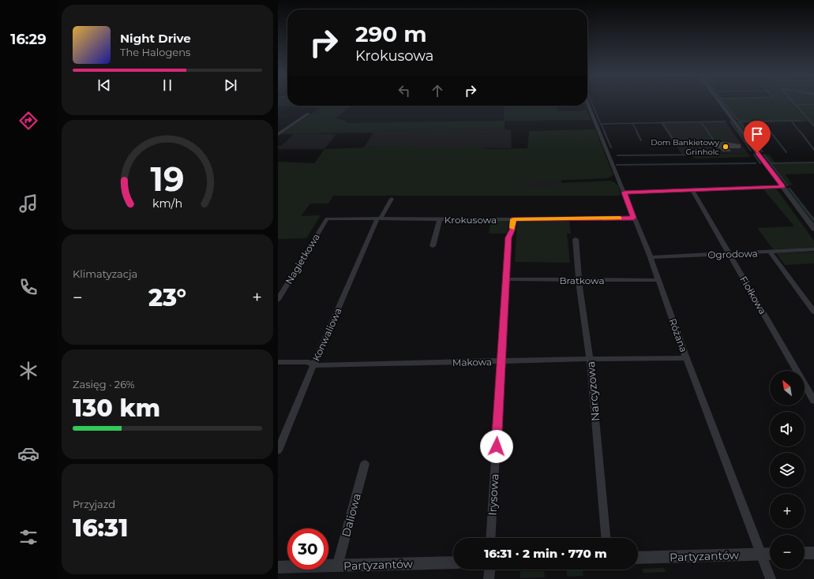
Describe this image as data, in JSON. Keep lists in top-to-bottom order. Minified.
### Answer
{"streets":{"street":["Krokusowa","Ogrodowa","Nagietkowa","Bratkowa","Fiołkowa","Konwaliowa","Różana","Makowa","Narcyzowa","Irysowa","Daliowa","Partyzantów"]},"crossings":[["Krokusowa","Nagietkowa"],["Krokusowa","Konwaliowa"],["Krokusowa","Różana"],["Krokusowa","Irysowa"],["Ogrodowa","Fiołkowa"],["Ogrodowa","Różana"],["Bratkowa","Różana"],["Bratkowa","Narcyzowa"],["Bratkowa","Irysowa"],["Konwaliowa","Makowa"],["Różana","Makowa"],["Różana","Partyzantów"],["Makowa","Narcyzowa"],["Makowa","Irysowa"],["Daliowa","Partyzantów"]],"places":["Dom Bankietowy Grinholc"],"north":"top left","page":{"tabs":"16:29","turn":["290 m","Krokusowa"],"song":["Night Drive","The Halogens"],"tile":["Klimatyzacja",["Zasięg · 26%","130 km"],["Przyjazd","16:31"]],"heat":["−","23°","+"],"map_buttons":["+","−"],"limit":"30","trip":"16:31 · 2 min · 770 m","gauge":["19","km/h"]}}
